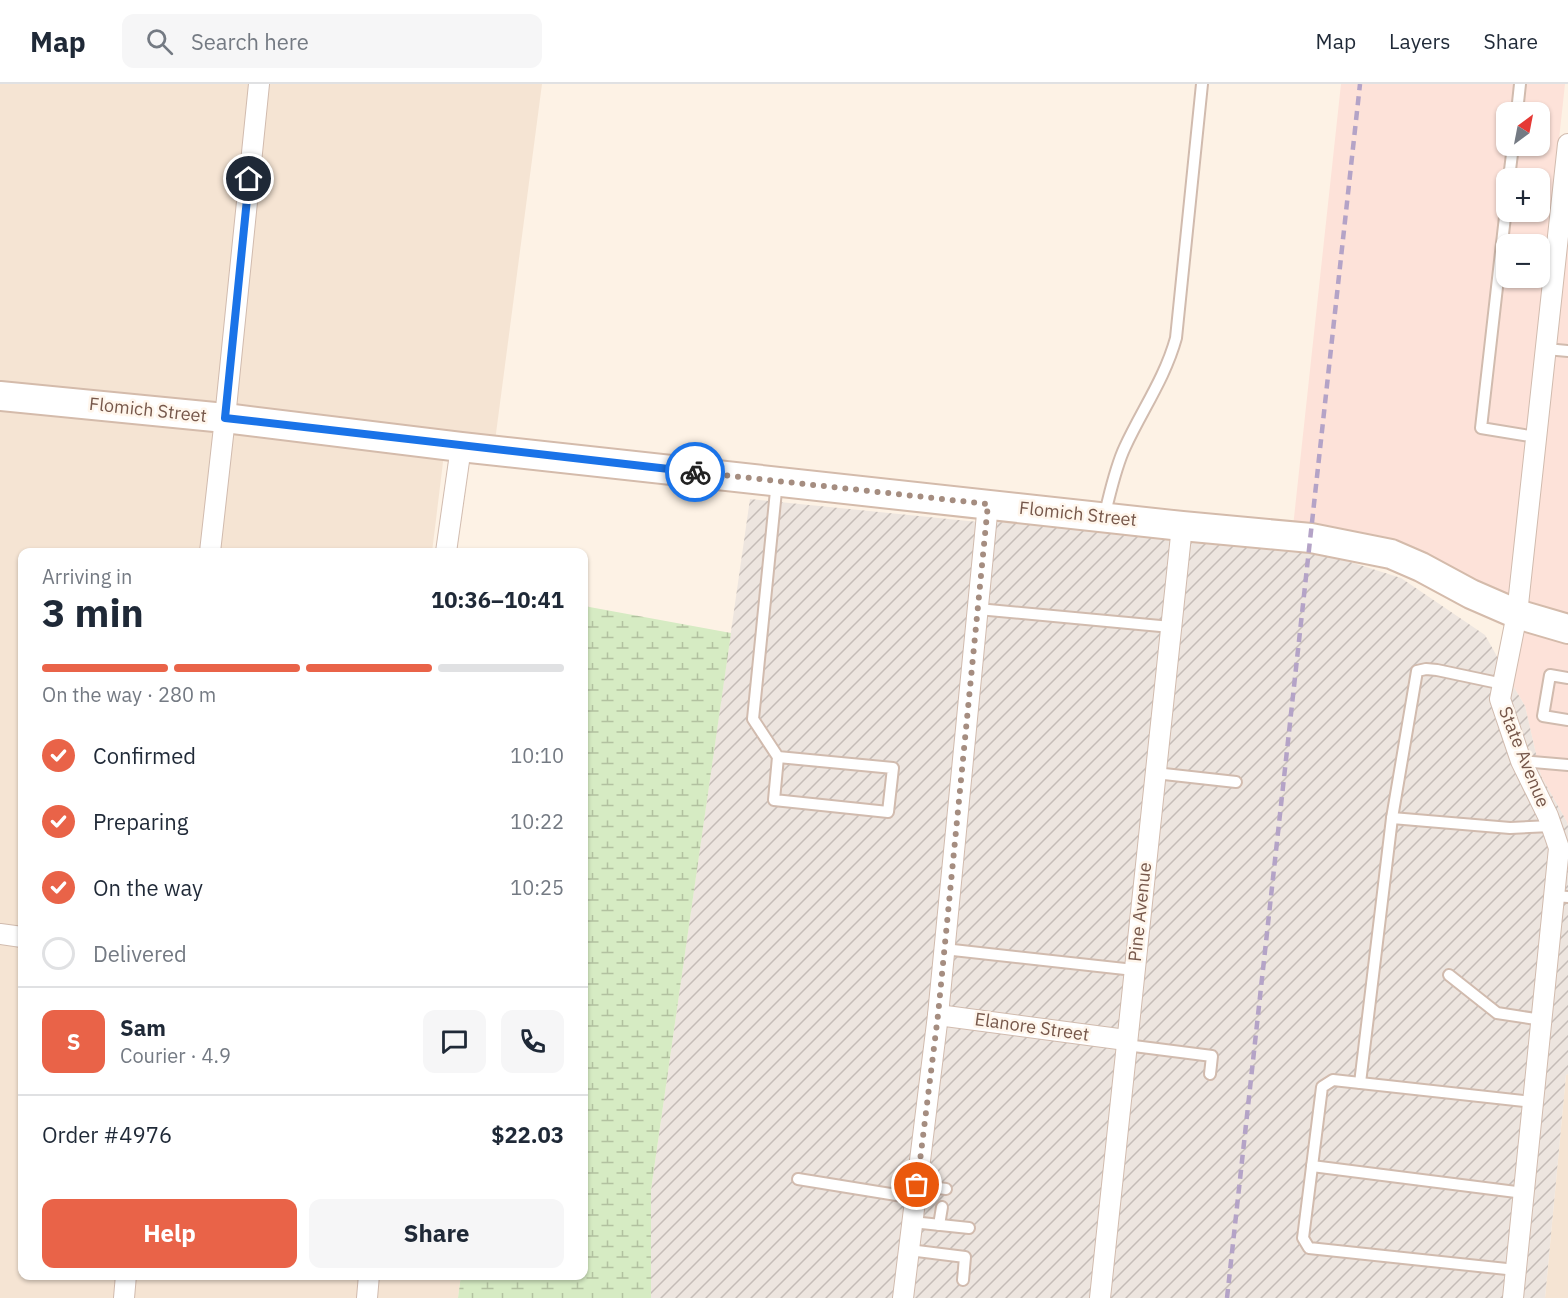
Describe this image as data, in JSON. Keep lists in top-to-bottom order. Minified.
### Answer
{"streets":{"street":["Flomich Street","State Avenue","Pine Avenue","Elanore Street"]},"crossings":[["Flomich Street","State Avenue"],["Flomich Street","Pine Avenue"],["Pine Avenue","Elanore Street"]],"north":"top right","page":{"header":"Map","search":"Search here","nav":["Map","Layers","Share"],"map_buttons":["+","−"],"heading":["3 min","Arriving in","10:36–10:41"],"panel":["Sam","Courier · 4.9","Order #4976","$22.03"],"bar":"On the way · 280 m","list":[["Confirmed","10:10"],["Preparing","10:22"],["On the way","10:25"],"Delivered"],"round":"S","buttons":["Help","Share"]}}
